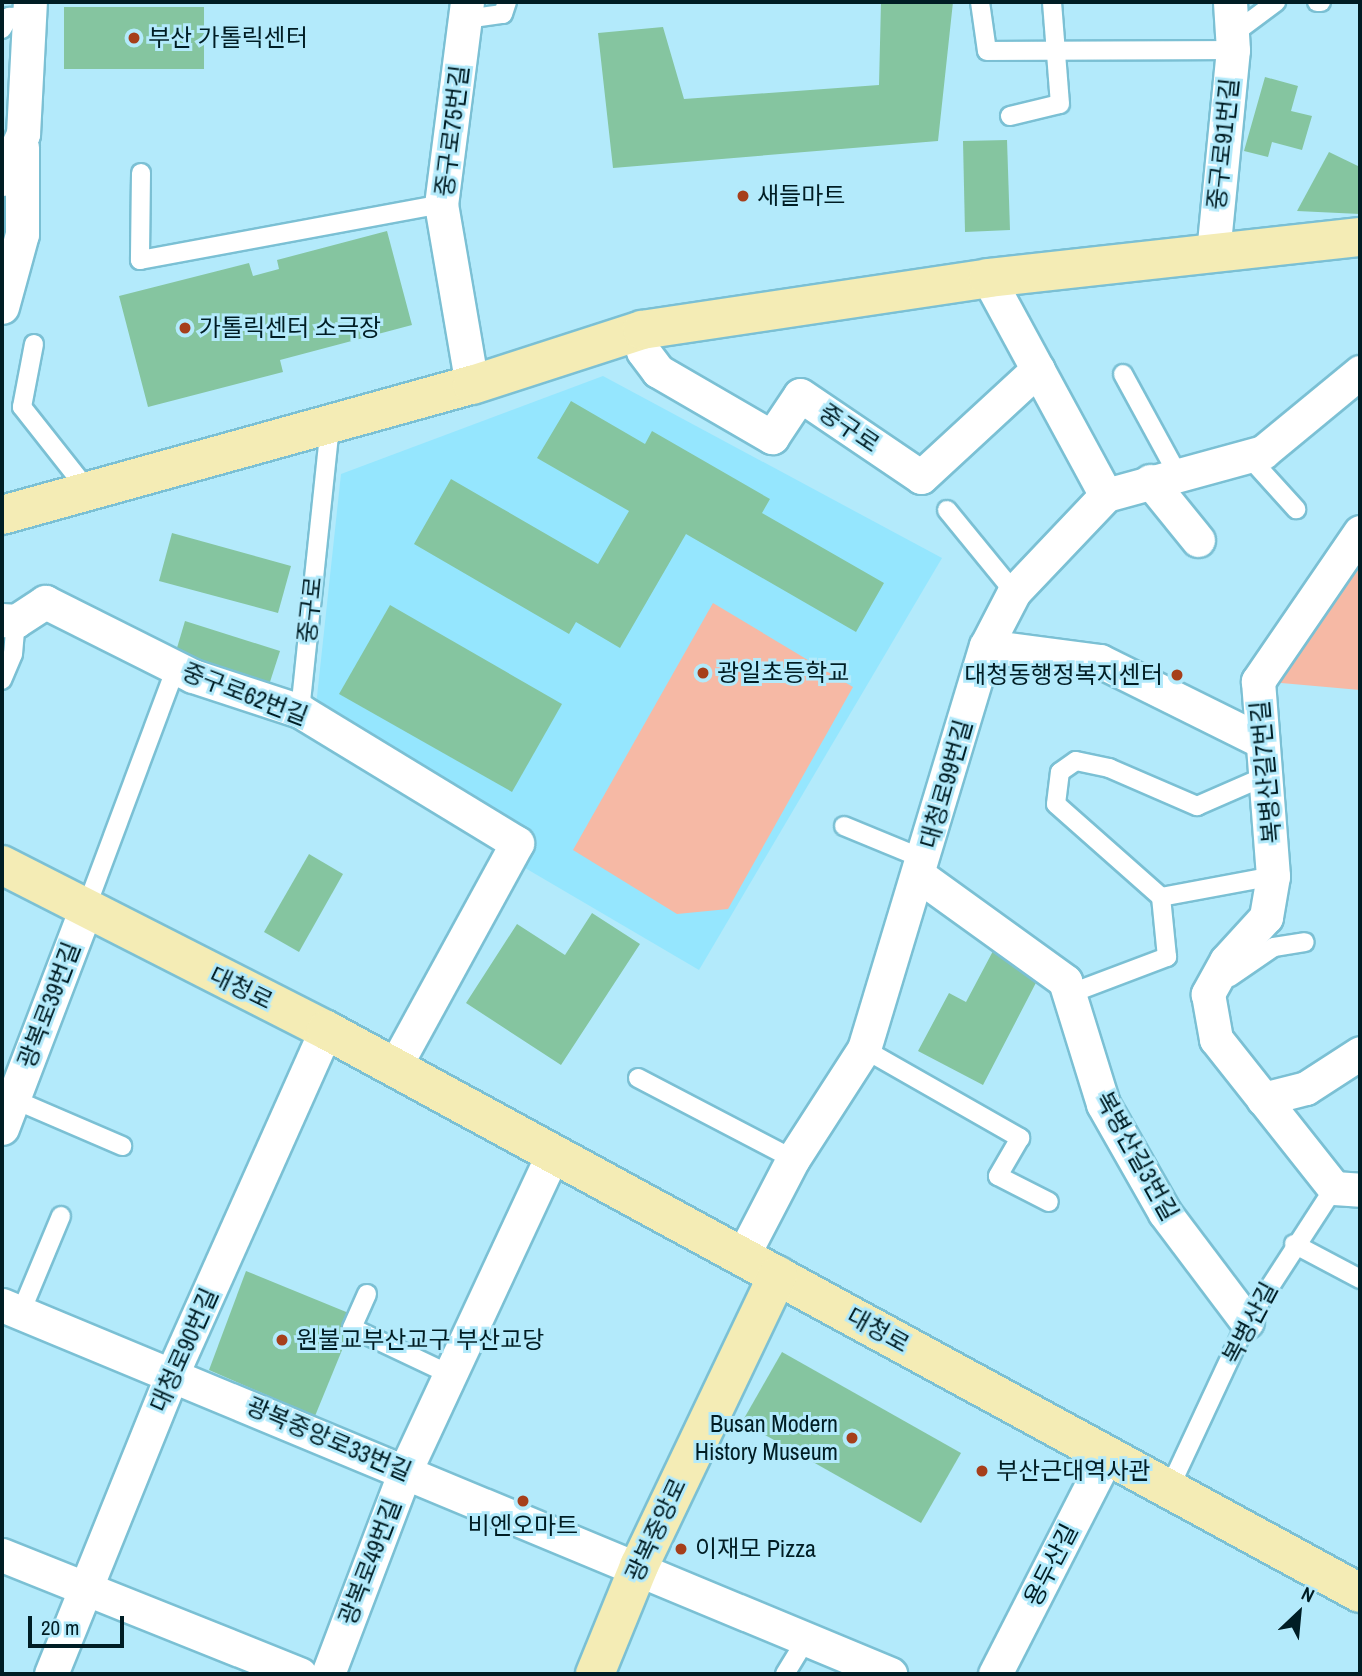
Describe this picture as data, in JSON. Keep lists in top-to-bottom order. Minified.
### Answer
{"streets":{"main road":["대청로","광복중앙로"],"street":["중구로75번길","중구로91번길","중구로","중구로62번길","복병산길7번길","대청로99번길","광복로39번길","복병산길3번길","대청로90번길","광복중앙로33번길","광복로49번길","용두산길"],"lane":["복병산길"]},"crossings":[["중구로","중구로62번길"],["중구로62번길","대청로"],["대청로99번길","대청로"],["대청로99번길","복병산길3번길"],["대청로","광복로39번길"],["대청로","복병산길"],["대청로","대청로90번길"],["대청로","광복중앙로"],["대청로","광복로49번길"],["대청로","용두산길"],["복병산길3번길","복병산길"],["대청로90번길","광복중앙로33번길"],["광복중앙로33번길","광복중앙로"],["광복중앙로33번길","광복로49번길"]],"places":["부산 가톨릭센터","새들마트","가톨릭센터 소극장","광일초등학교","대청동행정복지센터","원불교부산교구 부산교당","Busan Modern History Museum","부산근대역사관","비엔오마트","이재모 Pizza"],"scale_bar":"20 m","north":"top right"}
